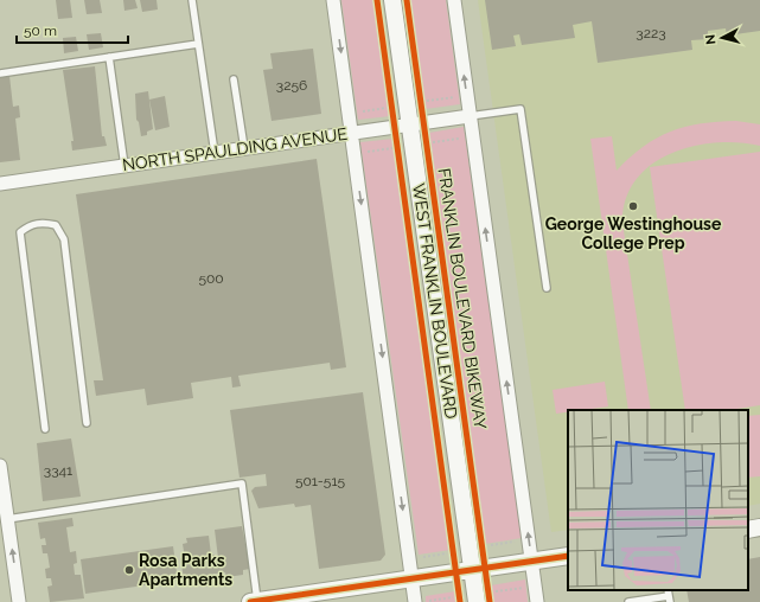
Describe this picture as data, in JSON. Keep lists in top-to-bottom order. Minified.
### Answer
{"streets":{"street":["NORTH SPAULDING AVENUE","WEST FRANKLIN BOULEVARD"],"cycle path":["FRANKLIN BOULEVARD BIKEWAY"]},"crossings":[["NORTH SPAULDING AVENUE","FRANKLIN BOULEVARD BIKEWAY"],["NORTH SPAULDING AVENUE","WEST FRANKLIN BOULEVARD"],["FRANKLIN BOULEVARD BIKEWAY","WEST FRANKLIN BOULEVARD"]],"places":["George Westinghouse College Prep","Rosa Parks Apartments"],"house_numbers":["3223","3256","500","3341","501-515"],"scale_bar":"50 m","north":"left"}
